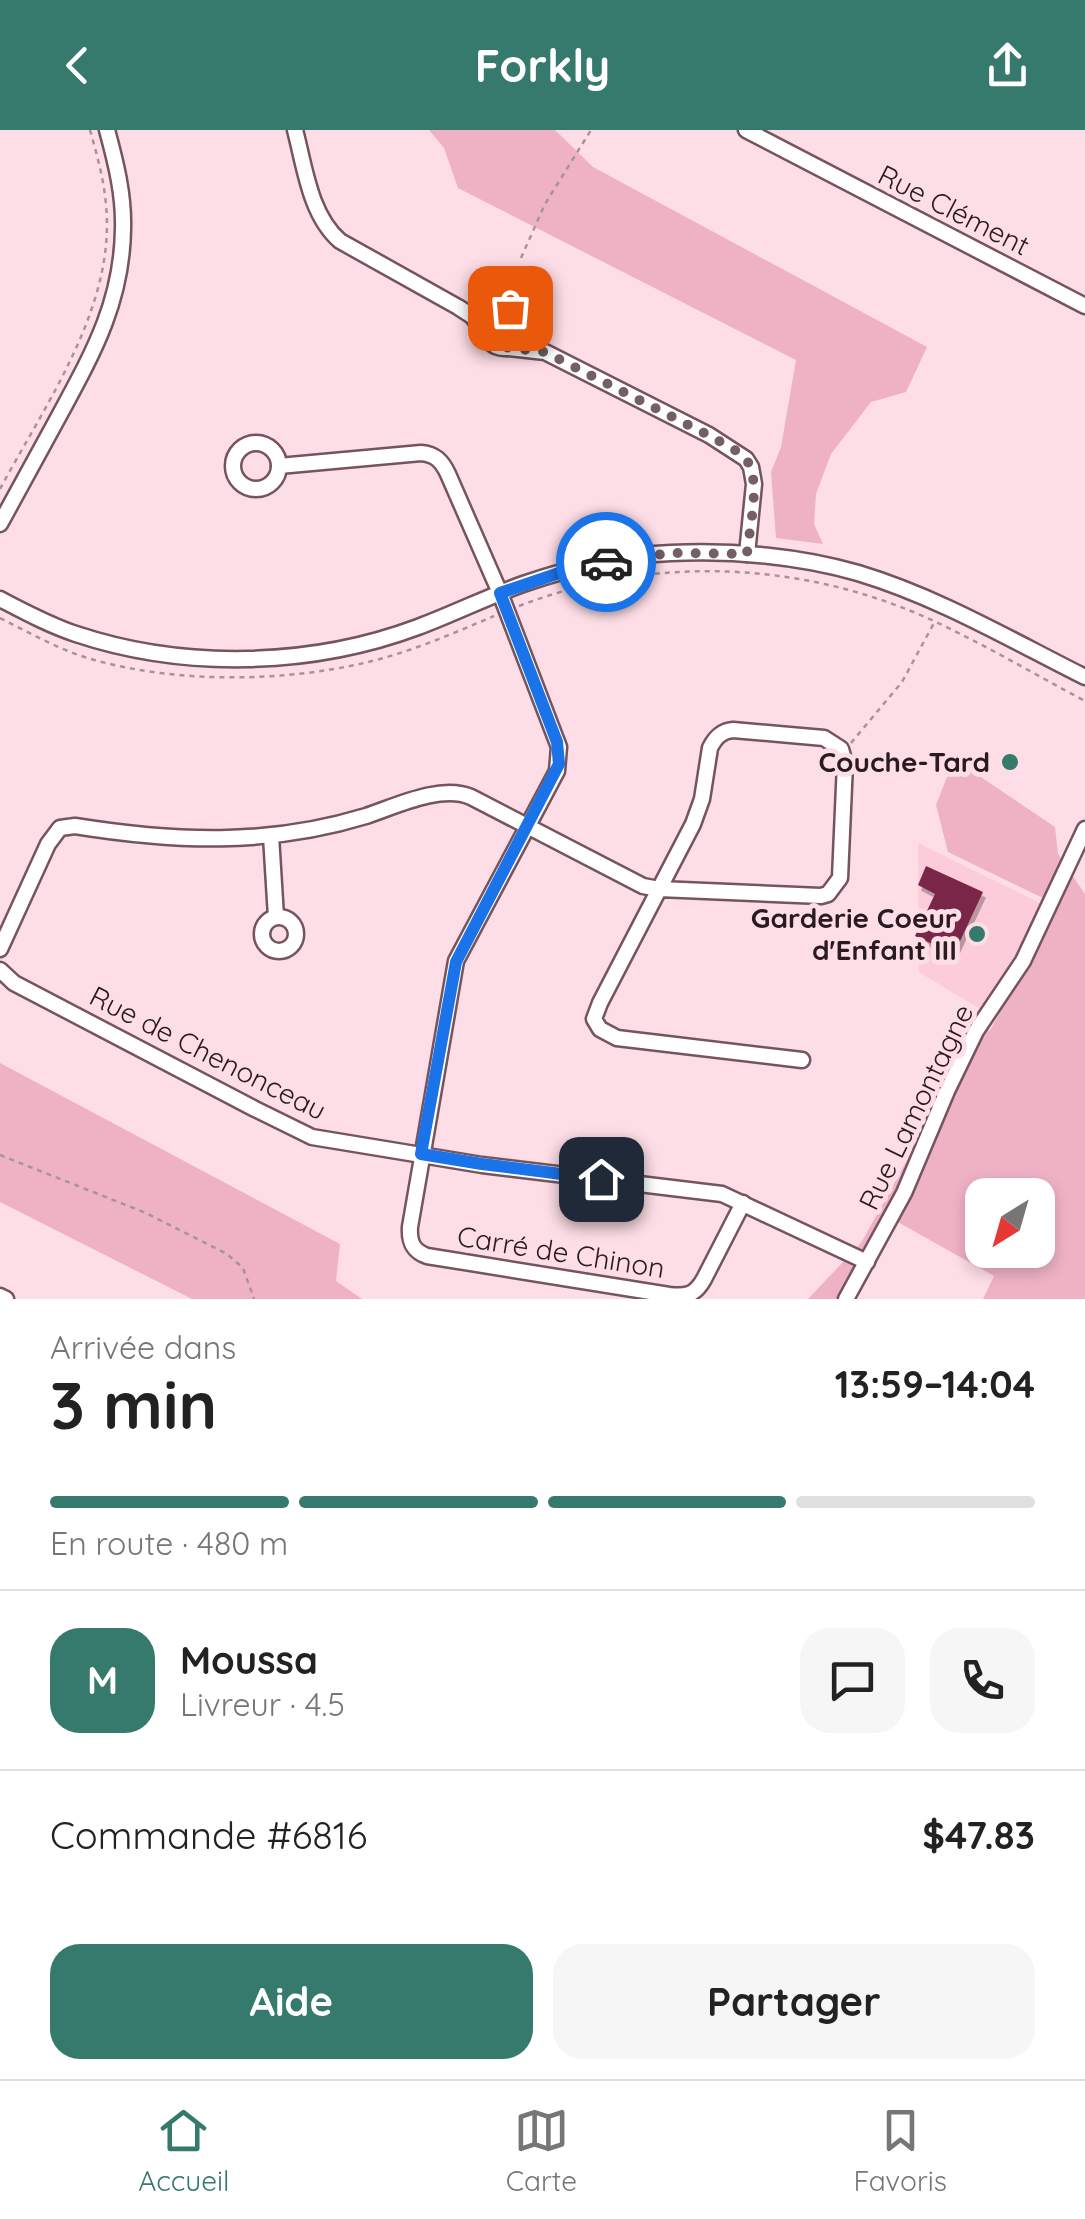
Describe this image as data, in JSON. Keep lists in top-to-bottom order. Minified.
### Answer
{"streets":{"street":["Rue Clément","Rue de Chenonceau","Rue Lamontagne","Carré de Chinon"]},"crossings":[["Rue de Chenonceau","Rue Lamontagne"],["Rue de Chenonceau","Carré de Chinon"]],"places":["Couche-Tard","Garderie Coeur d'Enfant III"],"north":"bottom left","page":{"header":"Forkly","heading":["3 min","Arrivée dans","13:59–14:04"],"panel":["Moussa","Livreur · 4.5","Commande #6816","$47.83"],"bar":"En route · 480 m","round":"M","buttons":["Aide","Partager"],"tabs":["Accueil","Carte","Favoris"]}}
